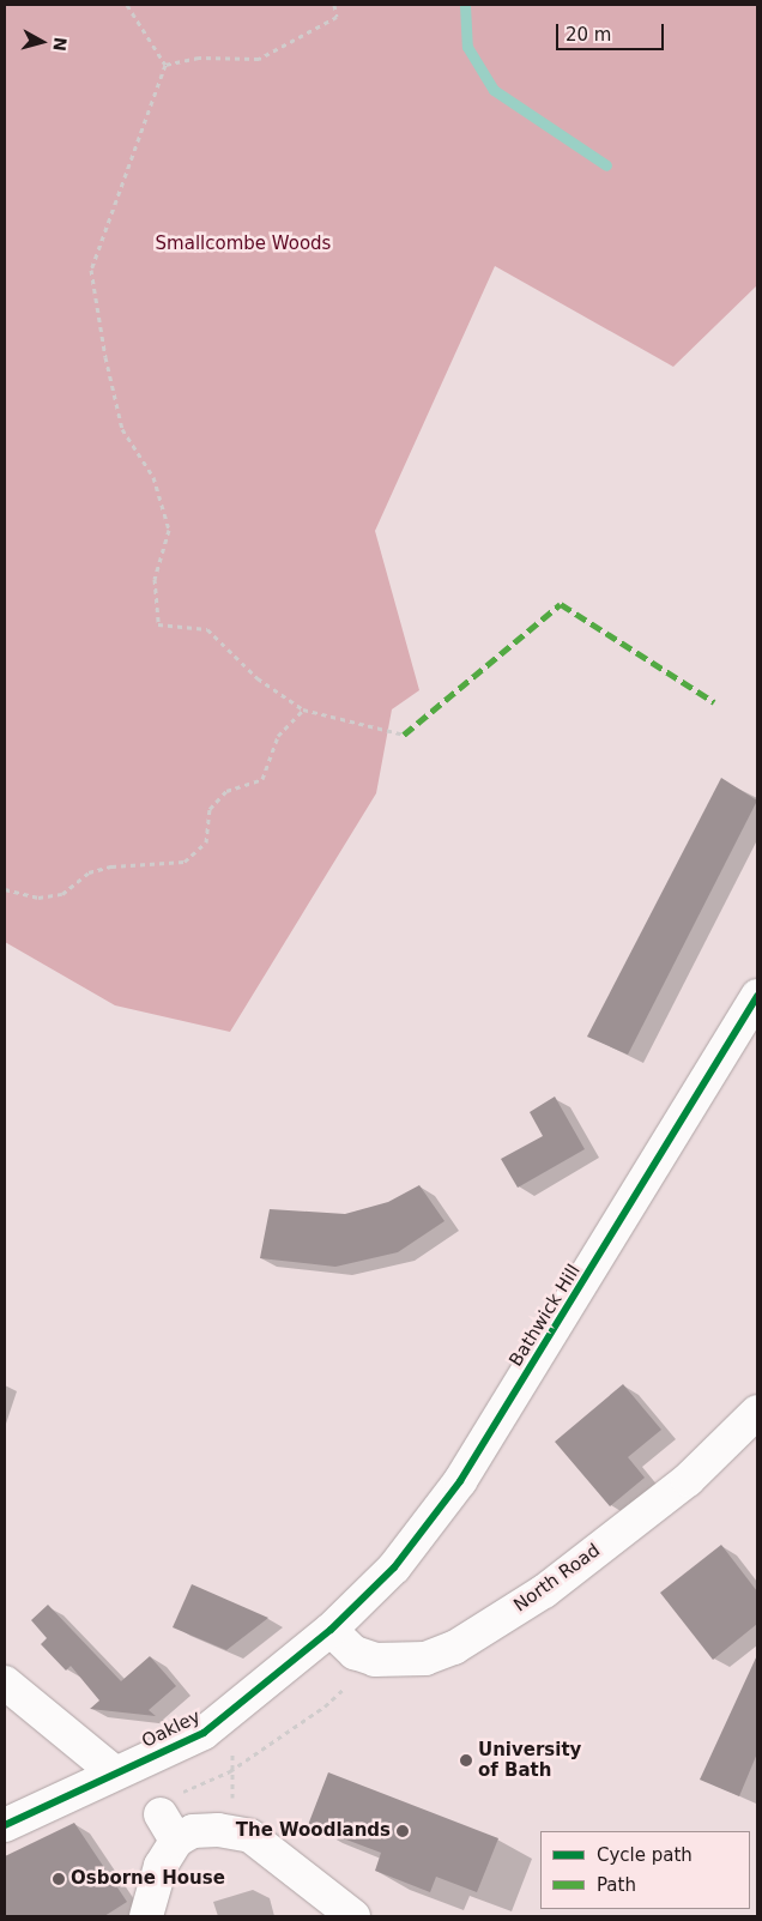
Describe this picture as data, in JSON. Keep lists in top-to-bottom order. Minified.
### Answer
{"streets":{"street":["Bathwick Hill","North Road","Oakley"]},"crossings":[["Bathwick Hill","North Road"],["Bathwick Hill","Oakley"],["North Road","Oakley"]],"parks":["Smallcombe Woods"],"places":["University of Bath","The Woodlands","Osborne House"],"legend":["Cycle path","Path"],"scale_bar":"20 m","north":"right"}
